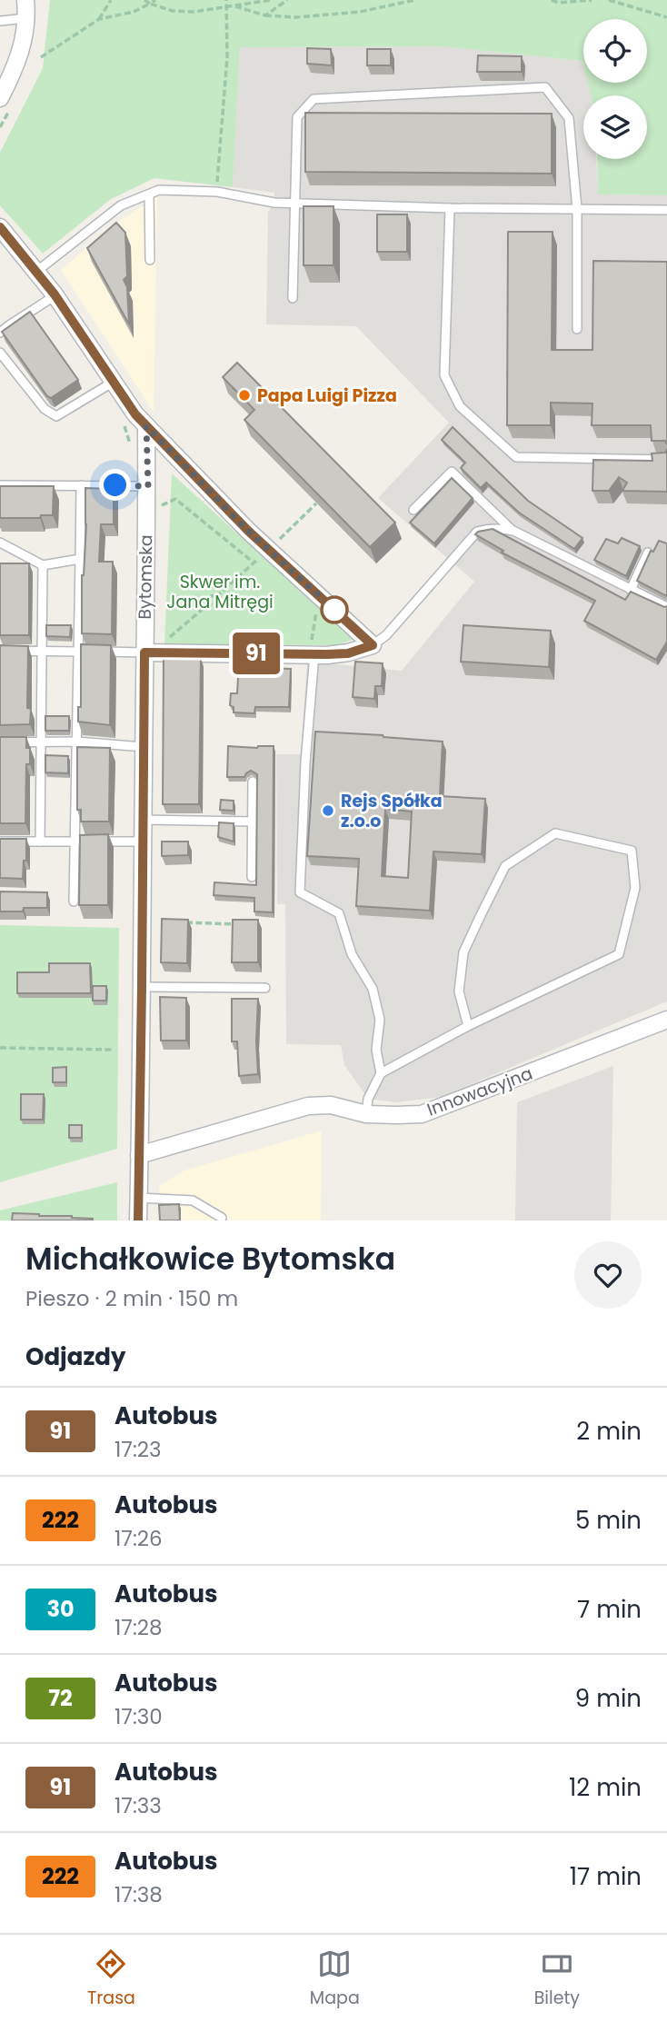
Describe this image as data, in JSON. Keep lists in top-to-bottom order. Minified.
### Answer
{"streets":{"street":["Bytomska","Innowacyjna"]},"crossings":[["Bytomska","Innowacyjna"]],"parks":["Skwer im. Jana Mitręgi"],"places":["Papa Luigi Pizza","Rejs Spółka z.o.o"],"lines":["bus line 91"],"page":{"on_map":"91","heading":[["Michałkowice Bytomska","Pieszo · 2 min · 150 m"],"Odjazdy"],"list":[{"mark":"91","name":"Autobus","note":"17:23","value":"2 min"},{"mark":"222","name":"Autobus","note":"17:26","value":"5 min"},{"mark":"30","name":"Autobus","note":"17:28","value":"7 min"},{"mark":"72","name":"Autobus","note":"17:30","value":"9 min"},{"mark":"91","name":"Autobus","note":"17:33","value":"12 min"},{"mark":"222","name":"Autobus","note":"17:38","value":"17 min"}],"tabs":["Trasa","Mapa","Bilety"]}}
